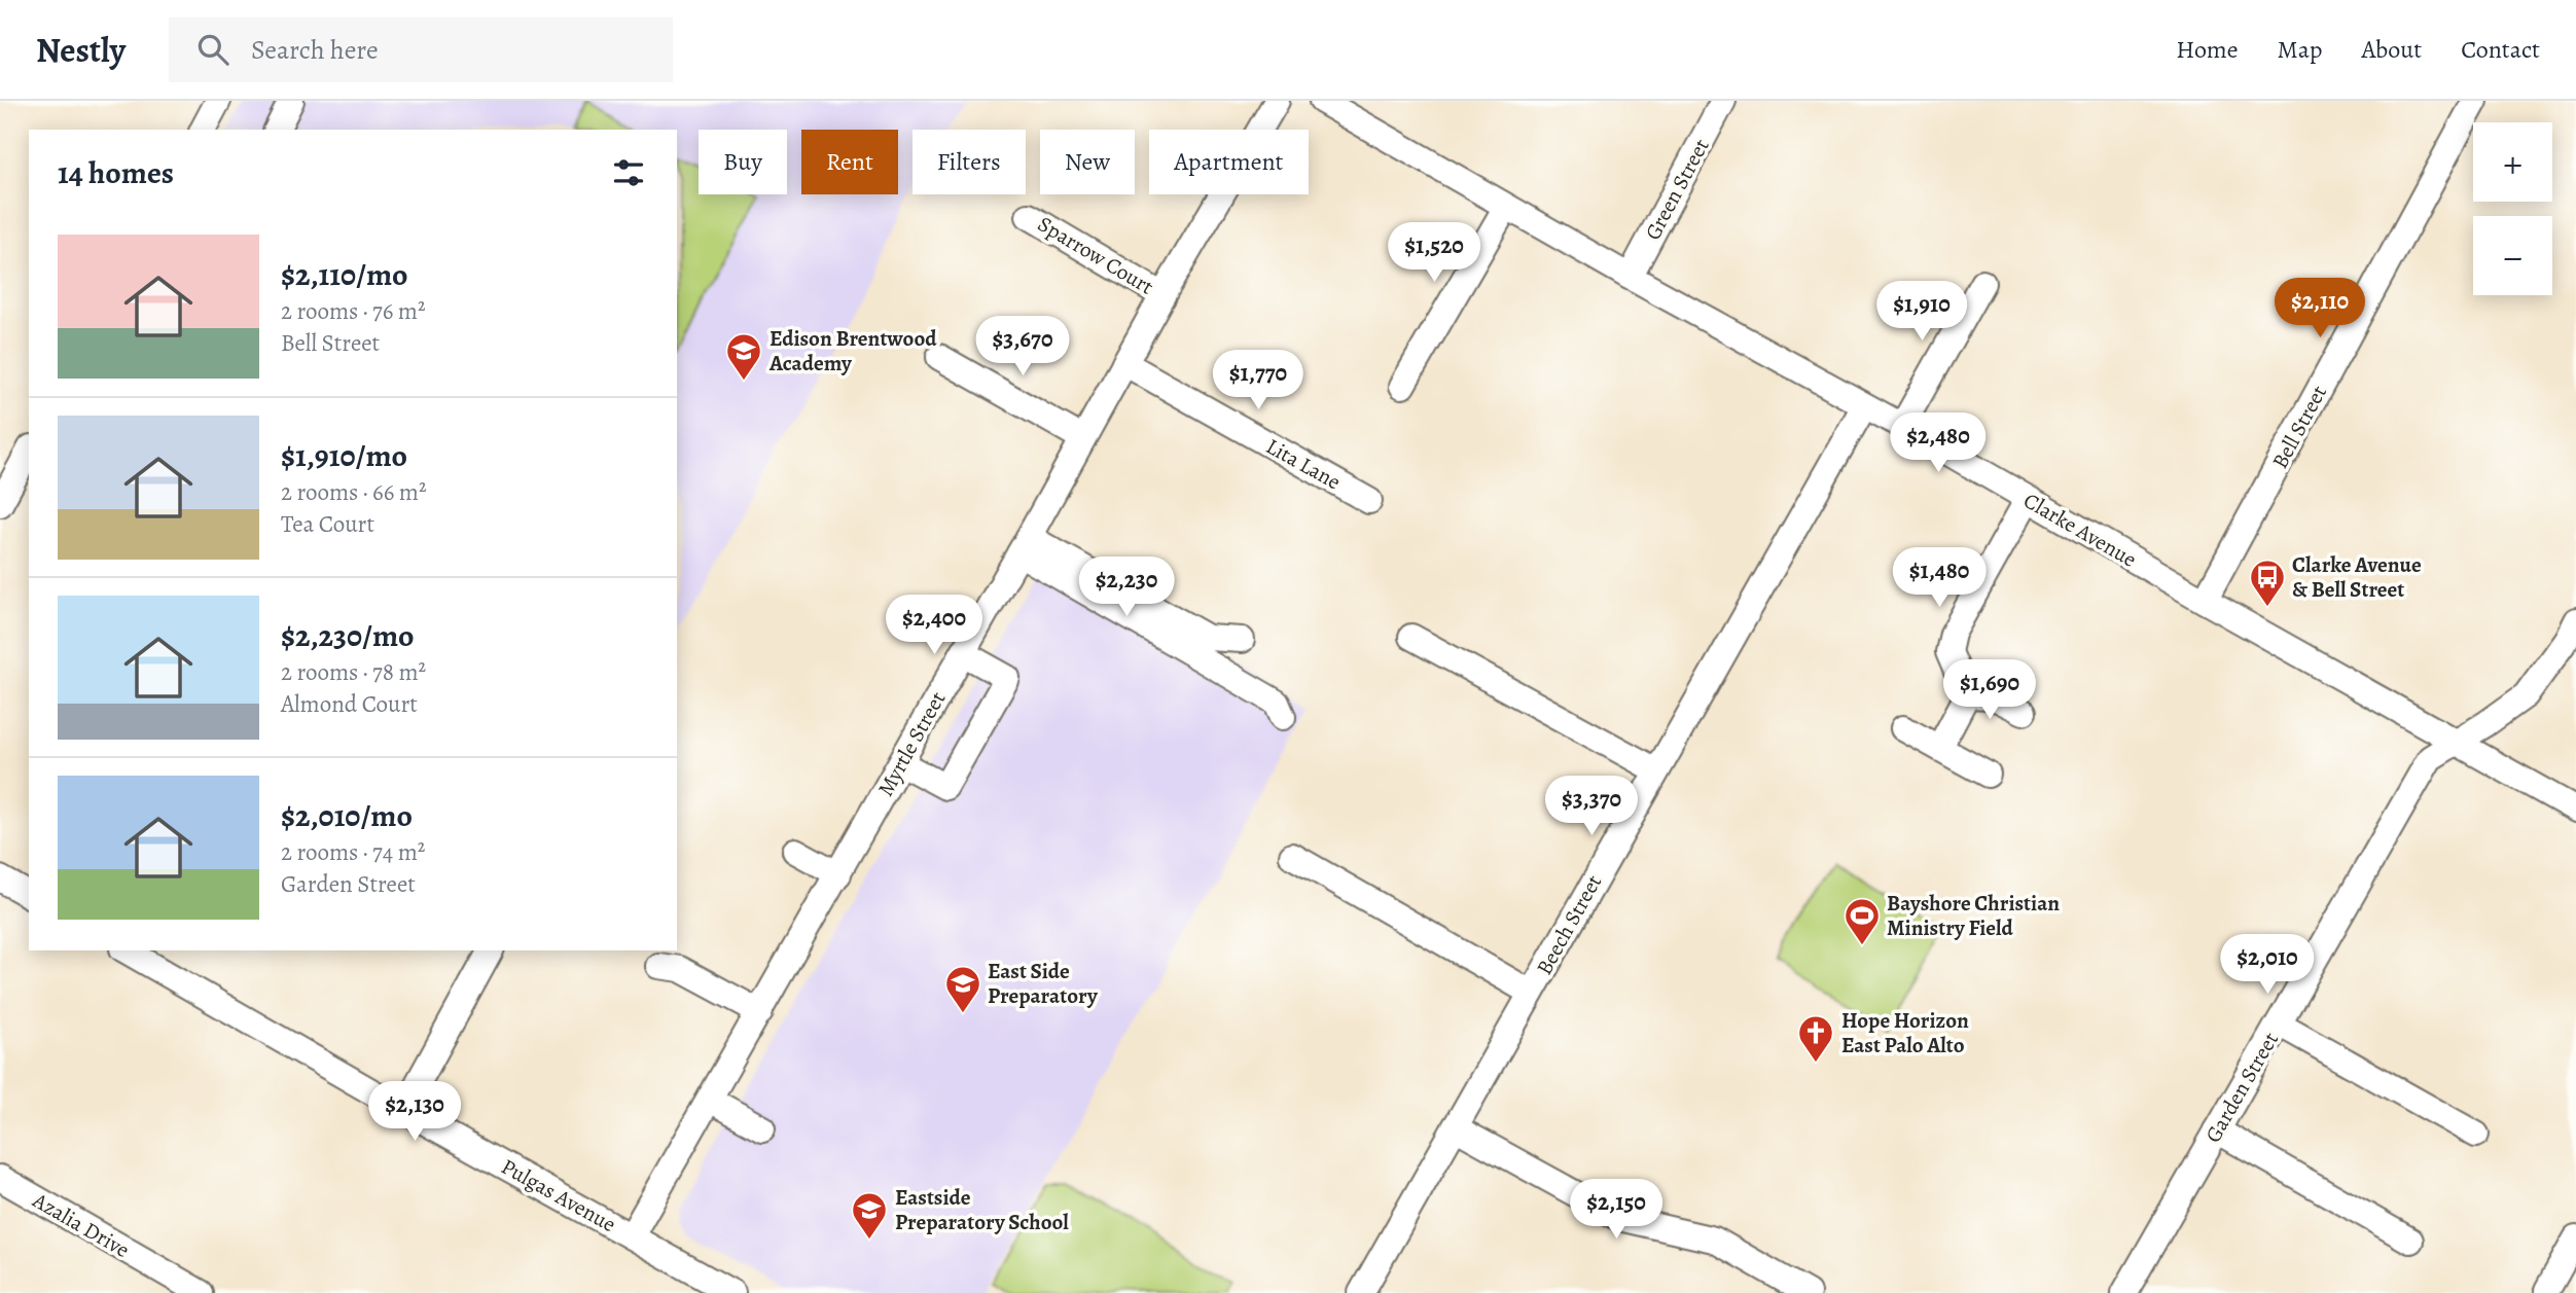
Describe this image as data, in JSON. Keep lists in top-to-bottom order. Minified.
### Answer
{"streets":{"street":["Green Street","Sparrow Court","Bell Street","Lita Lane","Clarke Avenue","Myrtle Street","Beech Street","Garden Street","Pulgas Avenue","Azalia Drive"]},"crossings":[["Green Street","Clarke Avenue"],["Sparrow Court","Myrtle Street"],["Bell Street","Clarke Avenue"],["Lita Lane","Myrtle Street"],["Clarke Avenue","Beech Street"],["Clarke Avenue","Garden Street"],["Myrtle Street","Pulgas Avenue"]],"places":{"school or university":["Edison Brentwood Academy","East Side Preparatory","Eastside Preparatory School"],"bus stop":["Clarke Avenue & Bell Street"],"sports":["Bayshore Christian Ministry Field"],"church":["Hope Horizon East Palo Alto"]},"page":{"header":"Nestly","search":"Search here","nav":["Home","Map","About","Contact"],"map_buttons":["+","−"],"chip":["Buy","Rent","Filters","New","Apartment"],"heading":"14 homes","list":[{"name":"$2,110/mo","note":"2 rooms · 76 m² · Bell Street"},{"name":"$1,910/mo","note":"2 rooms · 66 m² · Tea Court"},{"name":"$2,230/mo","note":"2 rooms · 78 m² · Almond Court"},{"name":"$2,010/mo","note":"2 rooms · 74 m² · Garden Street"}],"price":["$1,520","$2,110","$1,910","$3,670","$1,770","$2,480","$1,480","$2,230","$2,400","$1,690","$3,370","$2,010","$2,130","$2,150"]}}
